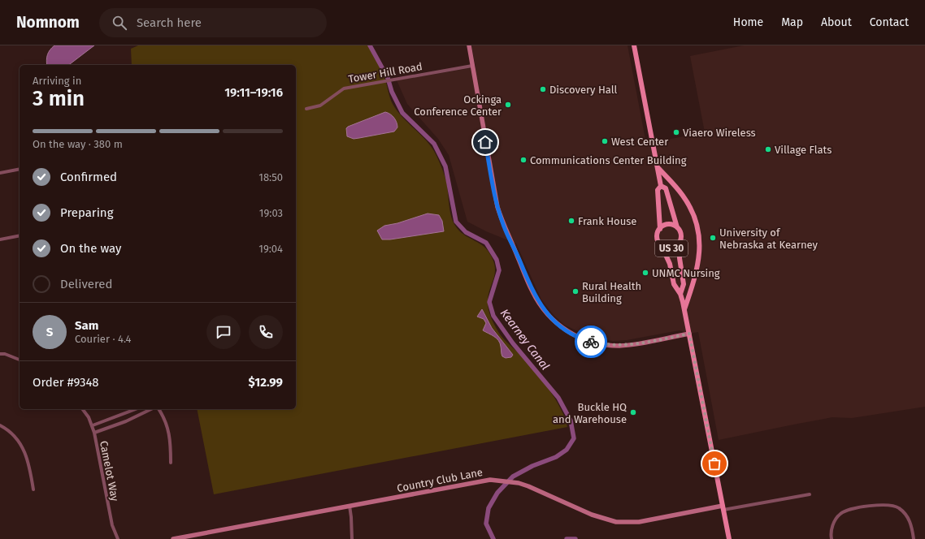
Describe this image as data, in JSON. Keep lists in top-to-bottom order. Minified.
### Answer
{"streets":{"main road":["US 30"],"street":["Tower Hill Road","Camelot Way","Country Club Lane"]},"crossings":[["US 30","Country Club Lane"]],"water":["Kearney Canal"],"places":["Discovery Hall","Ockinga Conference Center","Viaero Wireless","West Center","Village Flats","Communications Center Building","Frank House","University of Nebraska at Kearney","UNMC Nursing","Rural Health Building","Buckle HQ and Warehouse"],"page":{"header":"Nomnom","search":"Search here","nav":["Home","Map","About","Contact"],"heading":["3 min","Arriving in","19:11–19:16"],"panel":["Sam","Courier · 4.4","Order #9348","$12.99"],"bar":"On the way · 380 m","list":[["Confirmed","18:50"],["Preparing","19:03"],["On the way","19:04"],"Delivered"],"round":"S"}}
